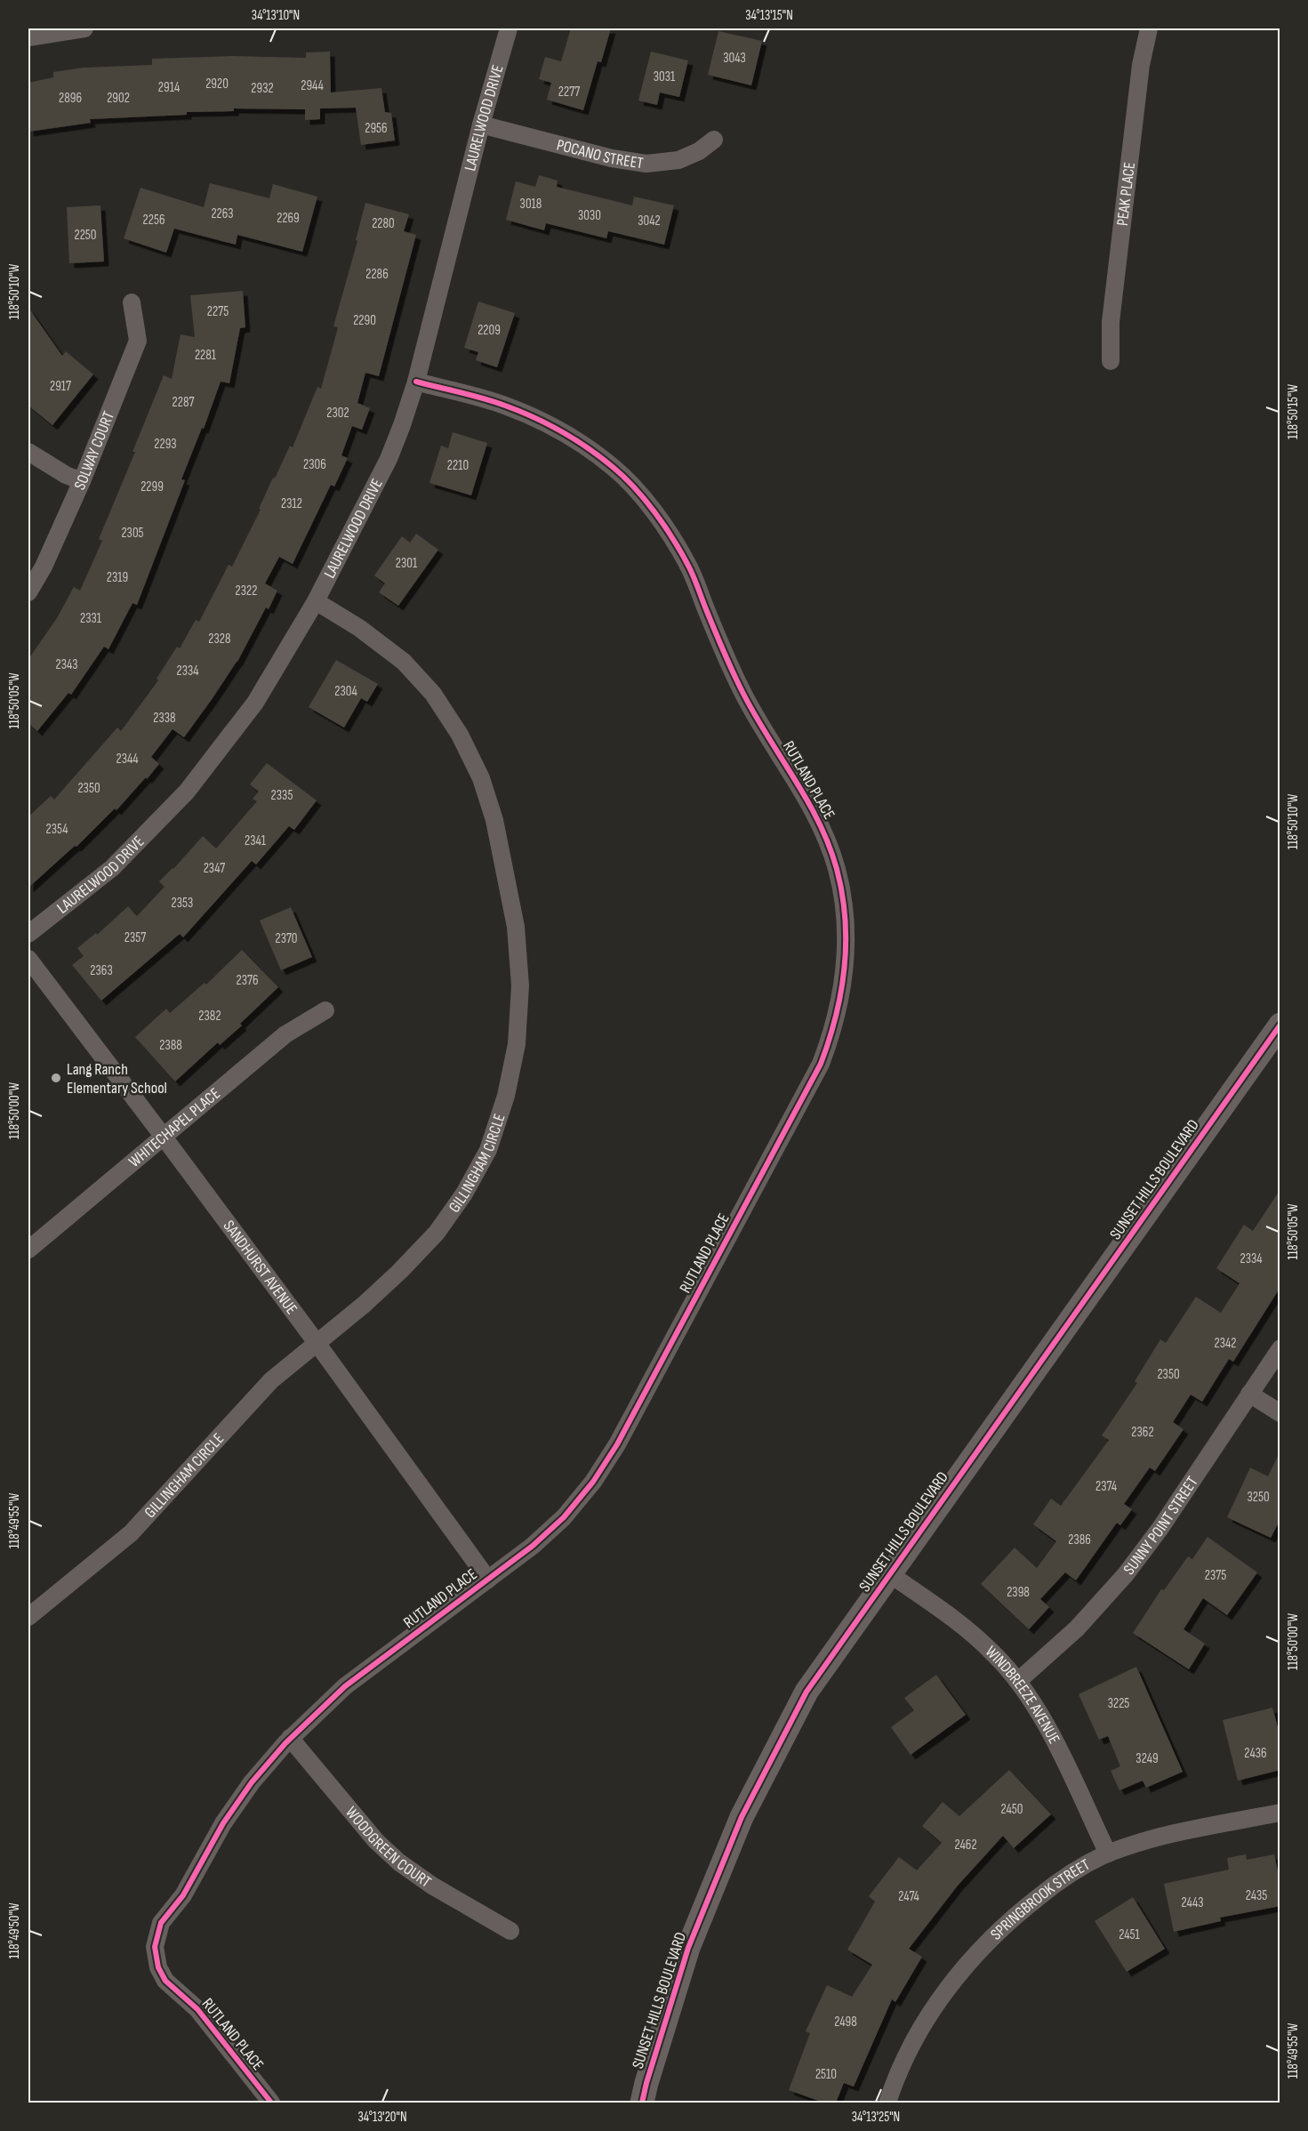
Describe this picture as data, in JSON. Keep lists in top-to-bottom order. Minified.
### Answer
{"streets":{"street":["LAURELWOOD DRIVE","POCANO STREET","PEAK PLACE","SOLWAY COURT","RUTLAND PLACE","WHITECHAPEL PLACE","GILLINGHAM CIRCLE","SUNSET HILLS BOULEVARD","SANDHURST AVENUE","SUNNY POINT STREET","WINDBREEZE AVENUE","WOODGREEN COURT","SPRINGBROOK STREET"]},"crossings":[["LAURELWOOD DRIVE","POCANO STREET"],["LAURELWOOD DRIVE","RUTLAND PLACE"],["LAURELWOOD DRIVE","GILLINGHAM CIRCLE"],["RUTLAND PLACE","SANDHURST AVENUE"],["RUTLAND PLACE","WOODGREEN COURT"],["WHITECHAPEL PLACE","SANDHURST AVENUE"],["GILLINGHAM CIRCLE","SANDHURST AVENUE"],["SUNSET HILLS BOULEVARD","WINDBREEZE AVENUE"],["SUNNY POINT STREET","WINDBREEZE AVENUE"],["WINDBREEZE AVENUE","SPRINGBROOK STREET"]],"places":["Lang Ranch Elementary School"],"house_numbers":["3043","3031","2920","2944","2914","2932","2277","2896","2902","2956","3018","2263","3030","2269","2256","3042","2280","2250","2286","2275","2290","2209","2281","2917","2287","2302","2293","2306","2210","2299","2312","2305","2301","2319","2322","2331","2328","2343","2334","2304","2338","2344","2350","2335","2354","2341","2347","2353","2357","2370","2363","2376","2382","2388","2334","2342","2350","2362","2374","3250","2386","2375","2398","3225","2436","3249","2450","2462","2435","2474","2443","2451","2498","2510"],"coordinates":["34°13'10\"N","34°13'15\"N","118°50'10\"W","118°50'15\"W","118°50'05\"W","118°50'00\"W","118°49'55\"W","118°49'50\"W","34°13'20\"N","34°13'25\"N"]}
